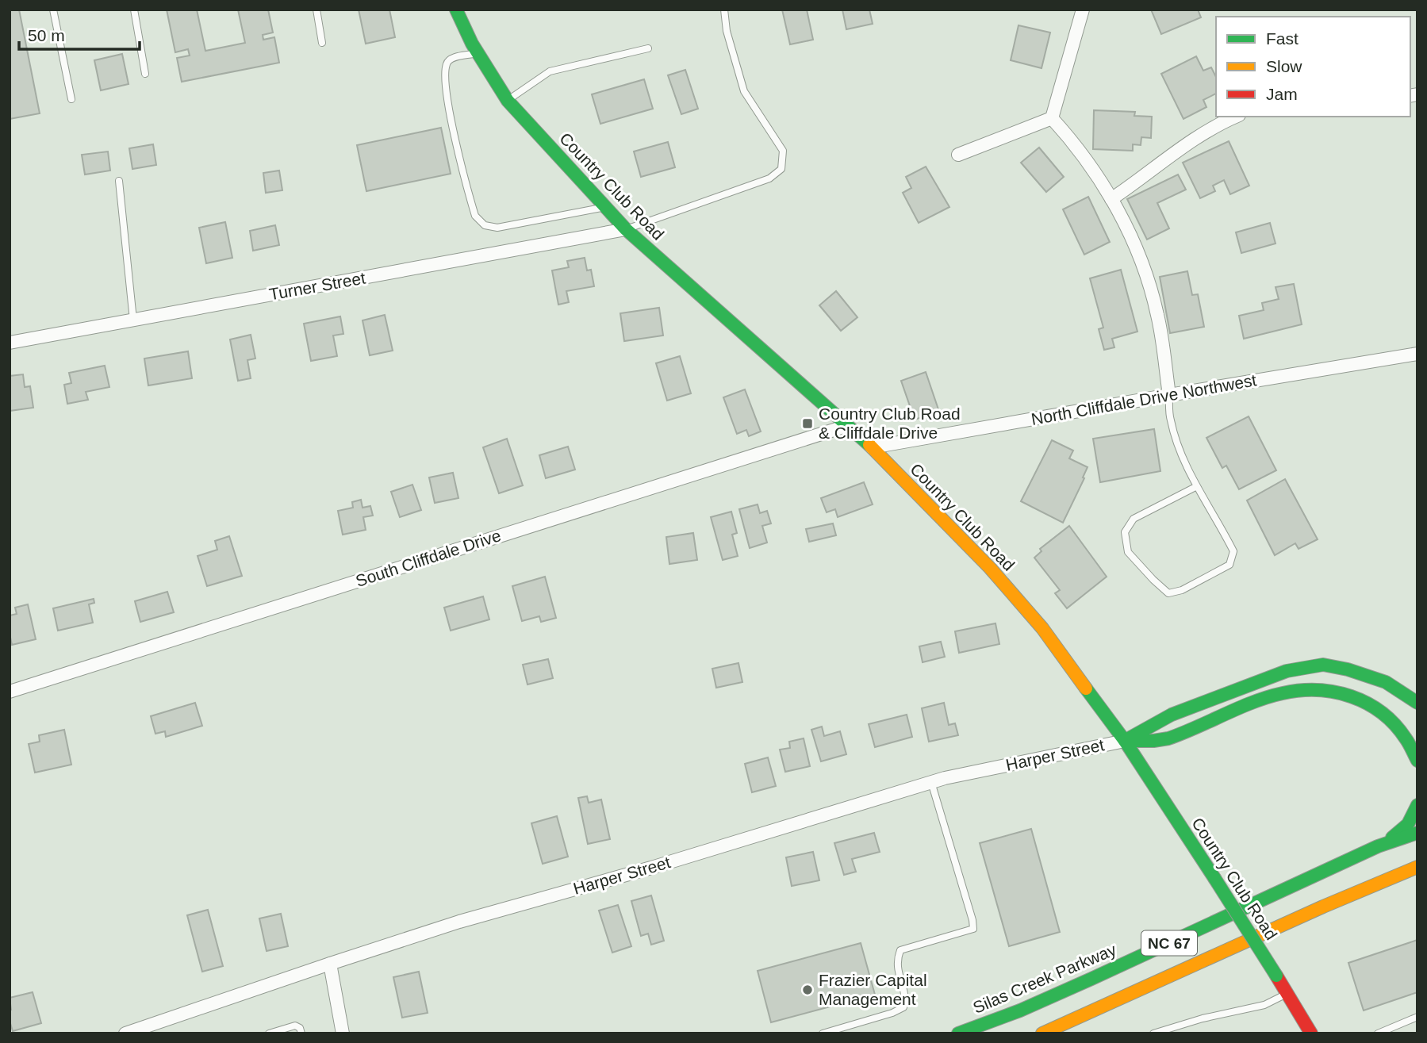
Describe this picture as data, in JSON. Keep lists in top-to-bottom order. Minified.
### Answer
{"streets":{"main road":["Country Club Road","NC 67","Silas Creek Parkway"],"street":["Turner Street","North Cliffdale Drive Northwest","South Cliffdale Drive","Harper Street"]},"crossings":[["Country Club Road","Turner Street"],["Country Club Road","North Cliffdale Drive Northwest"],["Country Club Road","South Cliffdale Drive"],["Country Club Road","Harper Street"]],"places":{"transit":["Country Club Road & Cliffdale Drive"],"other":["Frazier Capital Management"]},"legend":["Fast","Slow","Jam"],"scale_bar":"50 m"}
